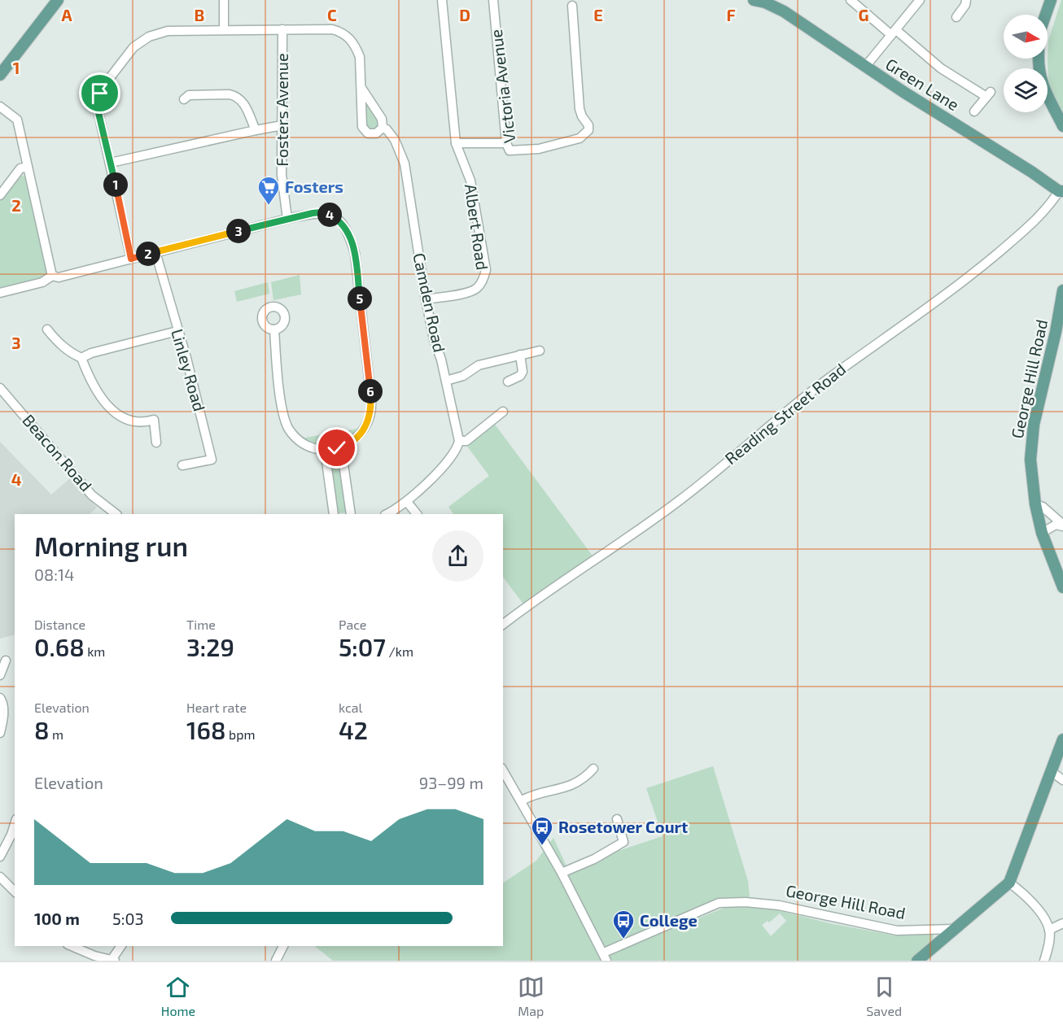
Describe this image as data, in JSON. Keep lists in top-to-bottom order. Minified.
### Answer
{"streets":{"main road":["Green Lane","George Hill Road"],"street":["Victoria Avenue","Fosters Avenue","Albert Road","Camden Road","Linley Road","Reading Street Road","Beacon Road"]},"crossings":[["Green Lane","Reading Street Road"],["Albert Road","Camden Road"]],"places":{"supermarket":["Fosters"],"bus stop":["Rosetower Court","College"]},"north":"right","page":{"pins":["1","4","3","2","5","6"],"heading":["Morning run","08:14"],"stats":[["Distance","0.68 km"],["Time","3:29"],["Pace","5:07 /km"],["Elevation","8 m"],["Heart rate","168 bpm"],["kcal","42"]],"chart":["Elevation","93–99 m"],"list":[{"name":"100 m","note":"5:03"}],"tabs":["Home","Map","Saved"]},"grid":{"columns":["A","B","C","D","E","F","G"],"rows":["1","2","3","4"]}}
